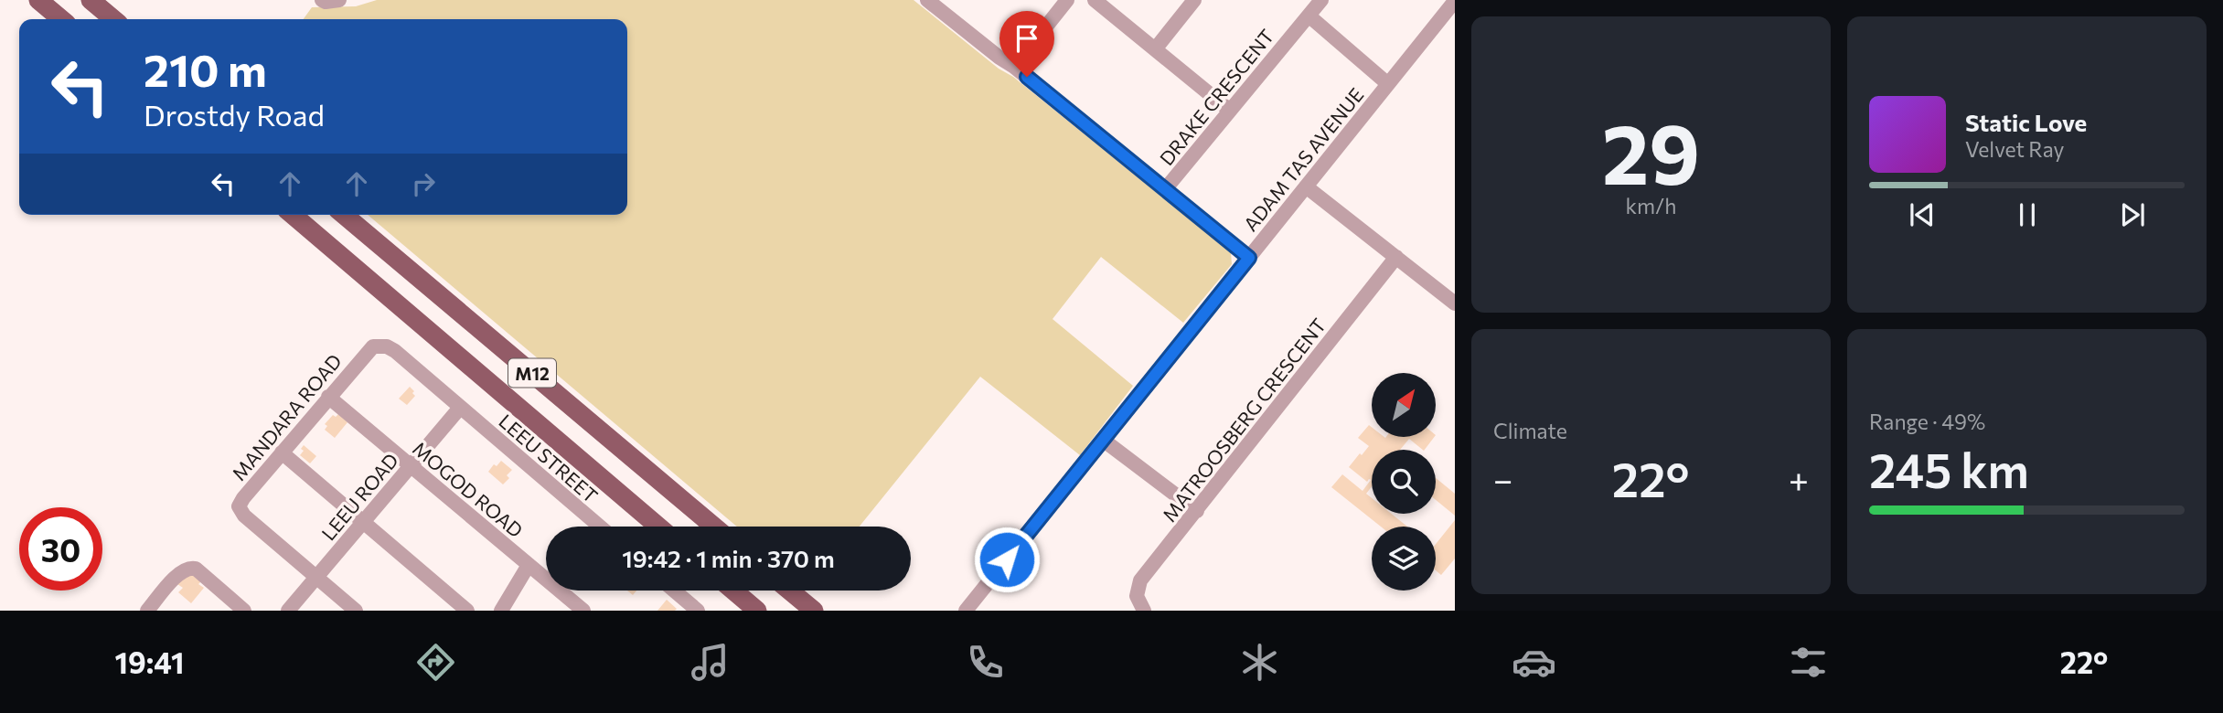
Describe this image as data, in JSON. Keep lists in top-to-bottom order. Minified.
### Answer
{"streets":{"main road":["M12"],"street":["DRAKE CRESCENT","ADAM TAS AVENUE","MANDARA ROAD","MATROOSBERG CRESCENT","LEEU STREET","MOGOD ROAD","LEEU ROAD"]},"crossings":[["MANDARA ROAD","LEEU STREET"],["MANDARA ROAD","MOGOD ROAD"],["MANDARA ROAD","LEEU ROAD"],["LEEU STREET","LEEU ROAD"],["MOGOD ROAD","LEEU ROAD"]],"north":"top right","page":{"tile":[["29","km/h"],"Climate",["Range · 49%","245 km"]],"turn":["210 m","Drostdy Road"],"song":["Static Love","Velvet Ray"],"heat":["−","22°","+"],"limit":"30","trip":"19:42 · 1 min · 370 m","tabs":["19:41","22°"]}}
